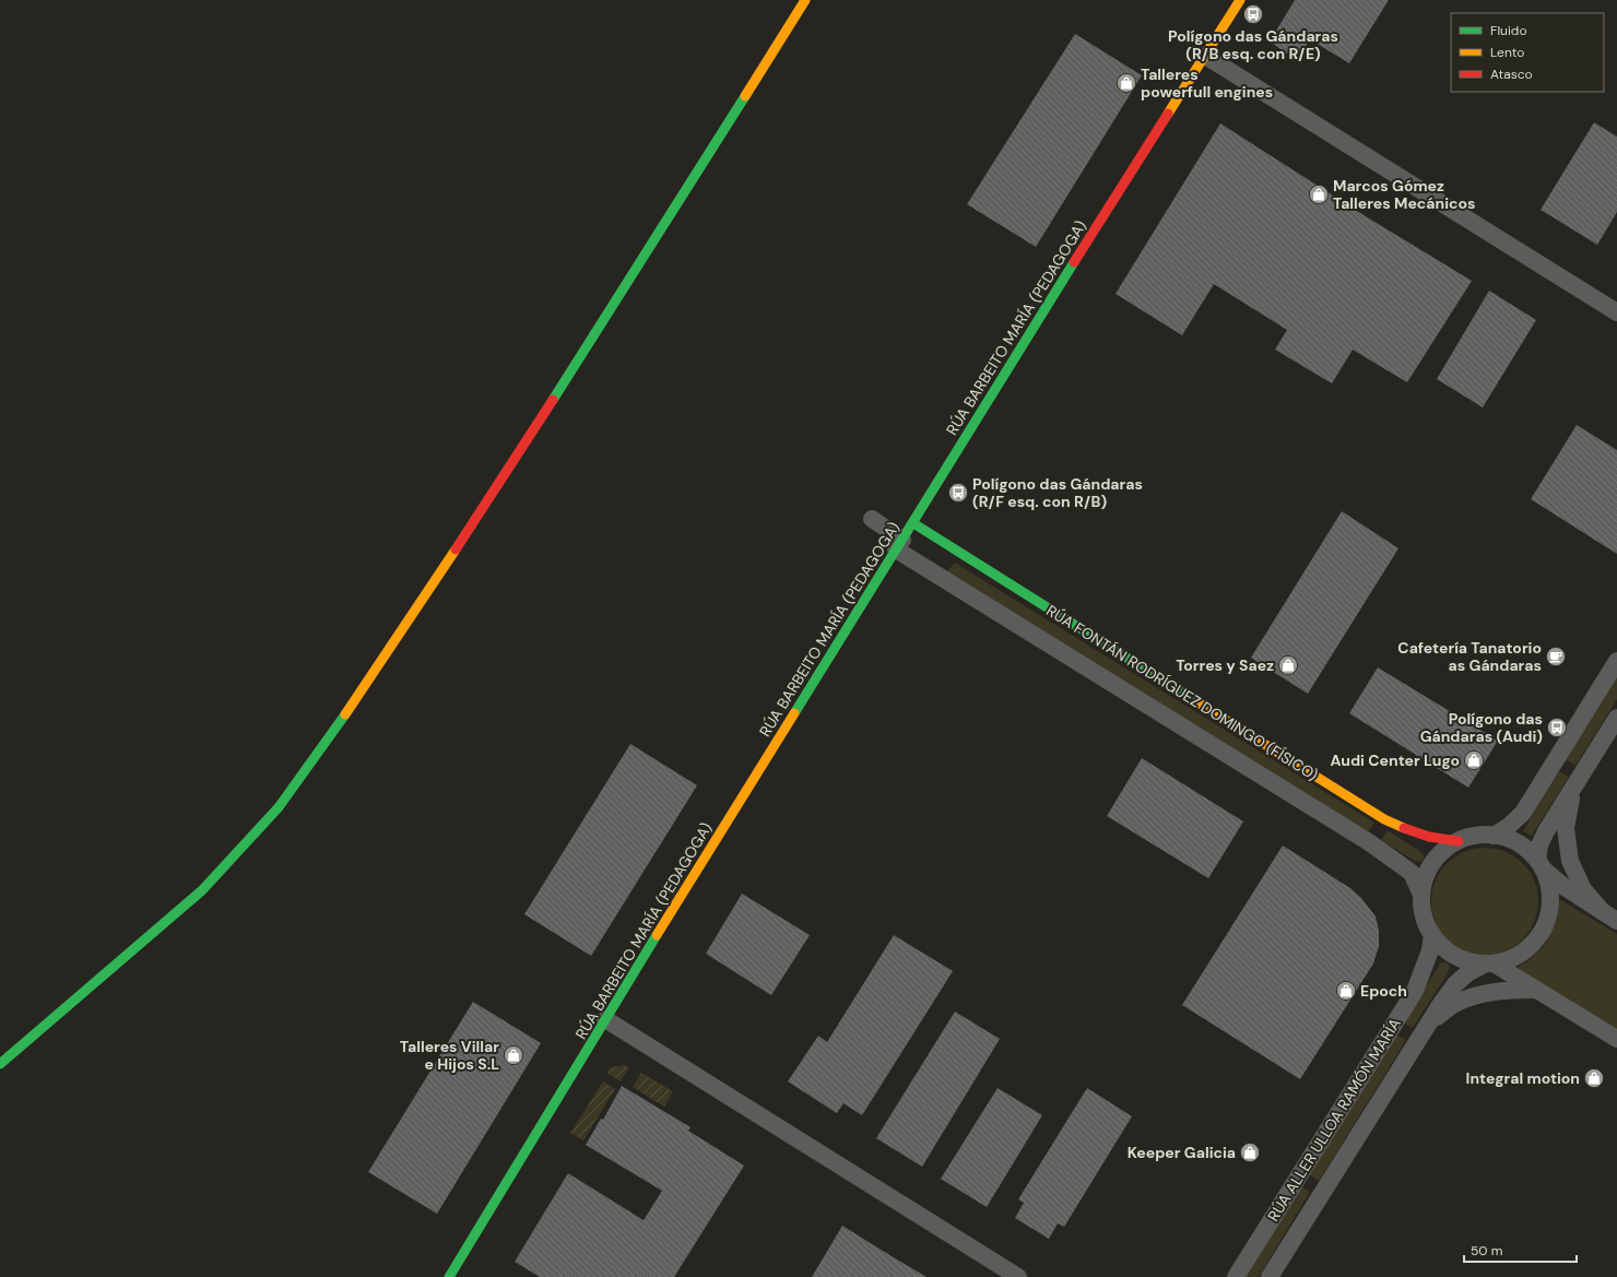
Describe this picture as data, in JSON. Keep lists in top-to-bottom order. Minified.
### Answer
{"streets":{"street":["RÚA BARBEITO MARÍA (PEDAGOGA)","RÚA FONTÁN RODRÍGUEZ DOMINGO (FÍSICO)","RÚA ALLER ULLOA RAMÓN MARÍA"]},"crossings":[["RÚA BARBEITO MARÍA (PEDAGOGA)","RÚA FONTÁN RODRÍGUEZ DOMINGO (FÍSICO)"],["RÚA FONTÁN RODRÍGUEZ DOMINGO (FÍSICO)","RÚA ALLER ULLOA RAMÓN MARÍA"]],"places":{"bus stop":["Polígono das Gándaras (R/B esq. con R/E)","Polígono das Gándaras (R/F esq. con R/B)","Polígono das Gándaras (Audi)"],"shop":["Talleres powerfull engines","Marcos Gómez Talleres Mecánicos","Torres y Saez","Audi Center Lugo","Epoch","Talleres Villar e Hijos S.L","Integral motion","Keeper Galicia"],"cafe":["Cafetería Tanatorio as Gándaras"]},"legend":["Fluido","Lento","Atasco"],"scale_bar":"50 m"}
